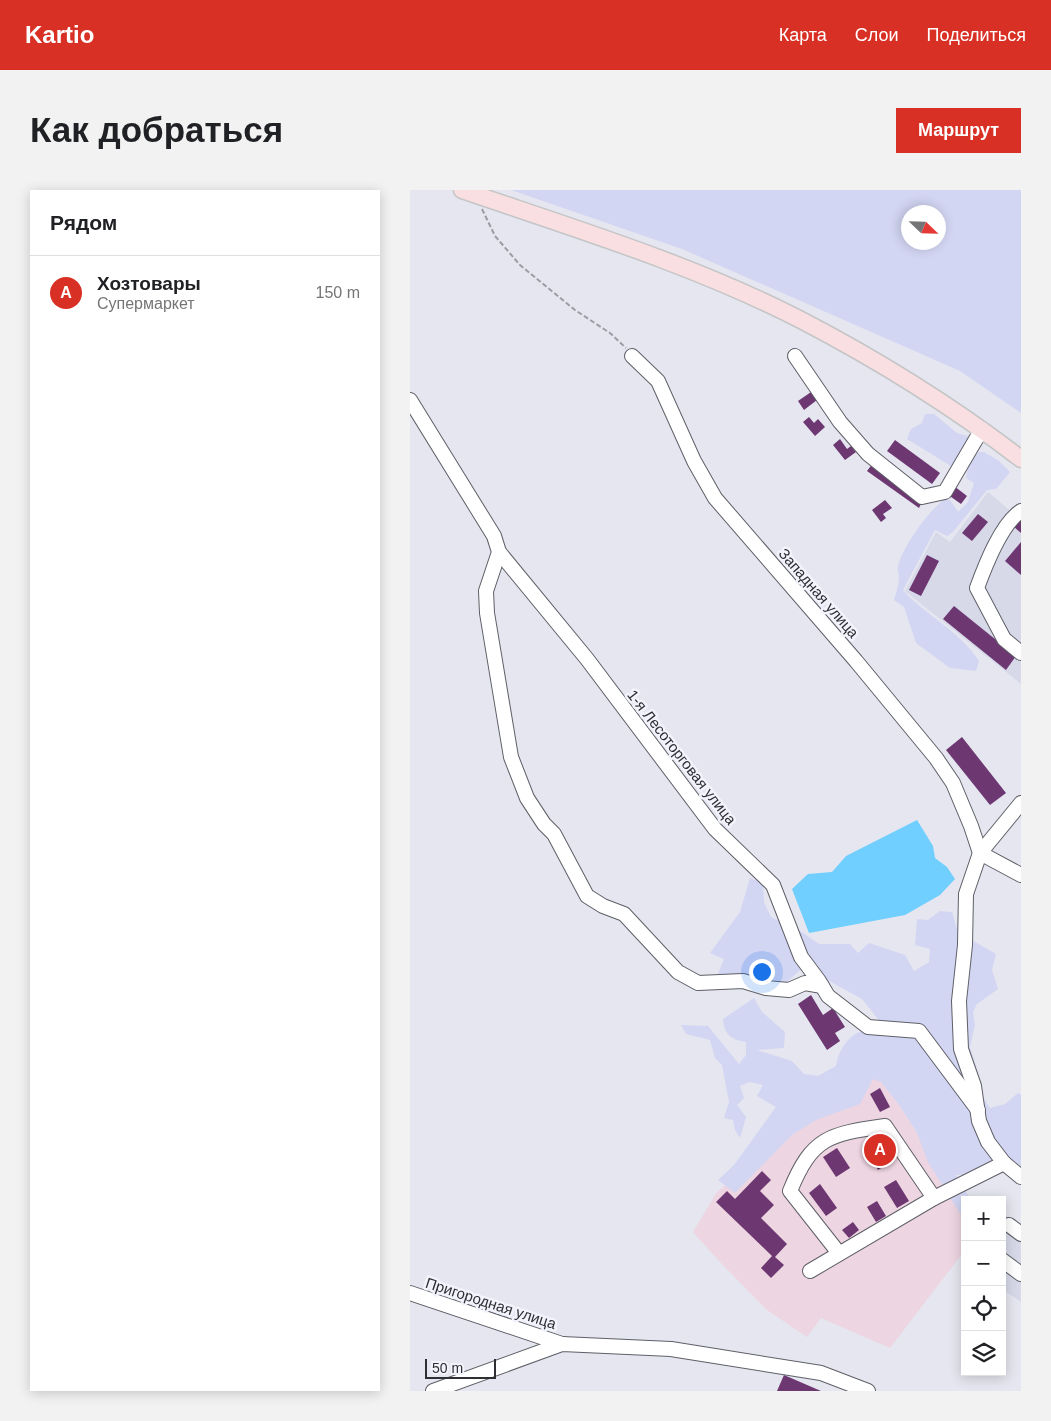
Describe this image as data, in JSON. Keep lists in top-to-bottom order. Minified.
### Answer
{"streets":{"street":["Западная улица","1-я Лесоторговая улица","Пригородная улица"]},"scale_bar":"50 m","north":"bottom right","page":{"header":"Kartio","nav":["Карта","Слои","Поделиться"],"buttons":"Маршрут","title":"Как добраться","heading":"Рядом","list":[{"mark":"A","name":"Хозтовары","note":"Супермаркет","value":"150 m"}],"pins":"A","map_buttons":["+","−"],"scale":"50 m"}}
